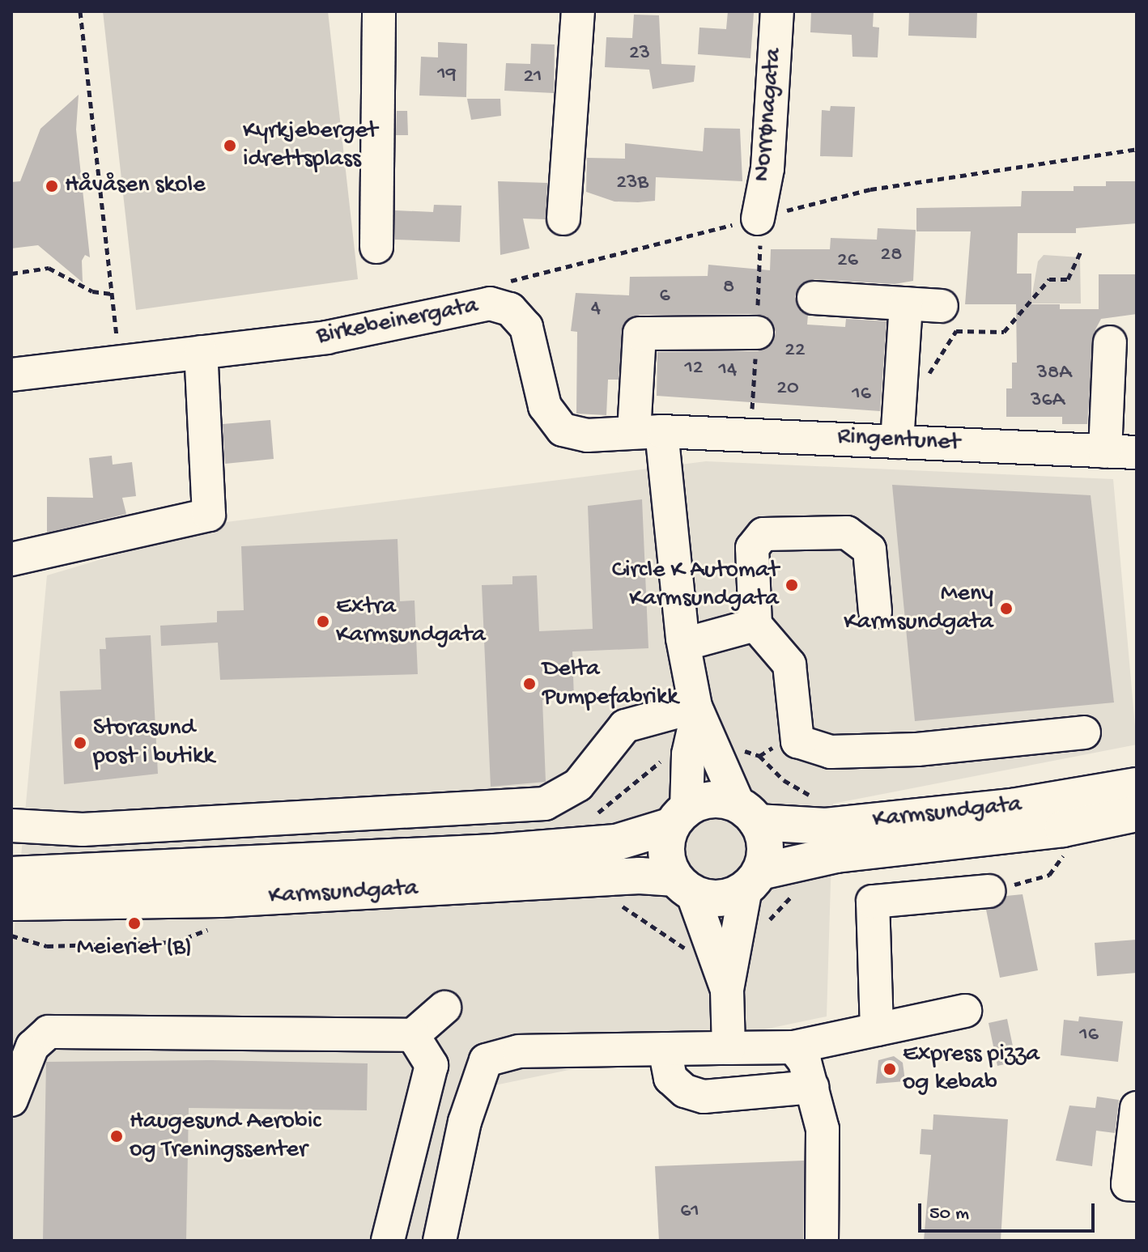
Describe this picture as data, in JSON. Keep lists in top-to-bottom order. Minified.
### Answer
{"streets":{"main road":["Karmsundgata"],"street":["Norrønagata","Birkebeinergata","Ringentunet"]},"crossings":[["Birkebeinergata","Ringentunet"]],"places":["Kyrkjeberget idrettsplass","Håvåsen skole","Circle K Automat Karmsundgata","Meny Karmsundgata","Extra Karmsundgata","Delta Pumpefabrikk","Storasund post i butikk","Meieriet (B)","Express pizza og kebab","Haugesund Aerobic og Treningssenter"],"house_numbers":["23","19","21","23B","28","26","8","6","4","22","12","14","38A","20","16","36A","16","61"],"scale_bar":"50 m"}
